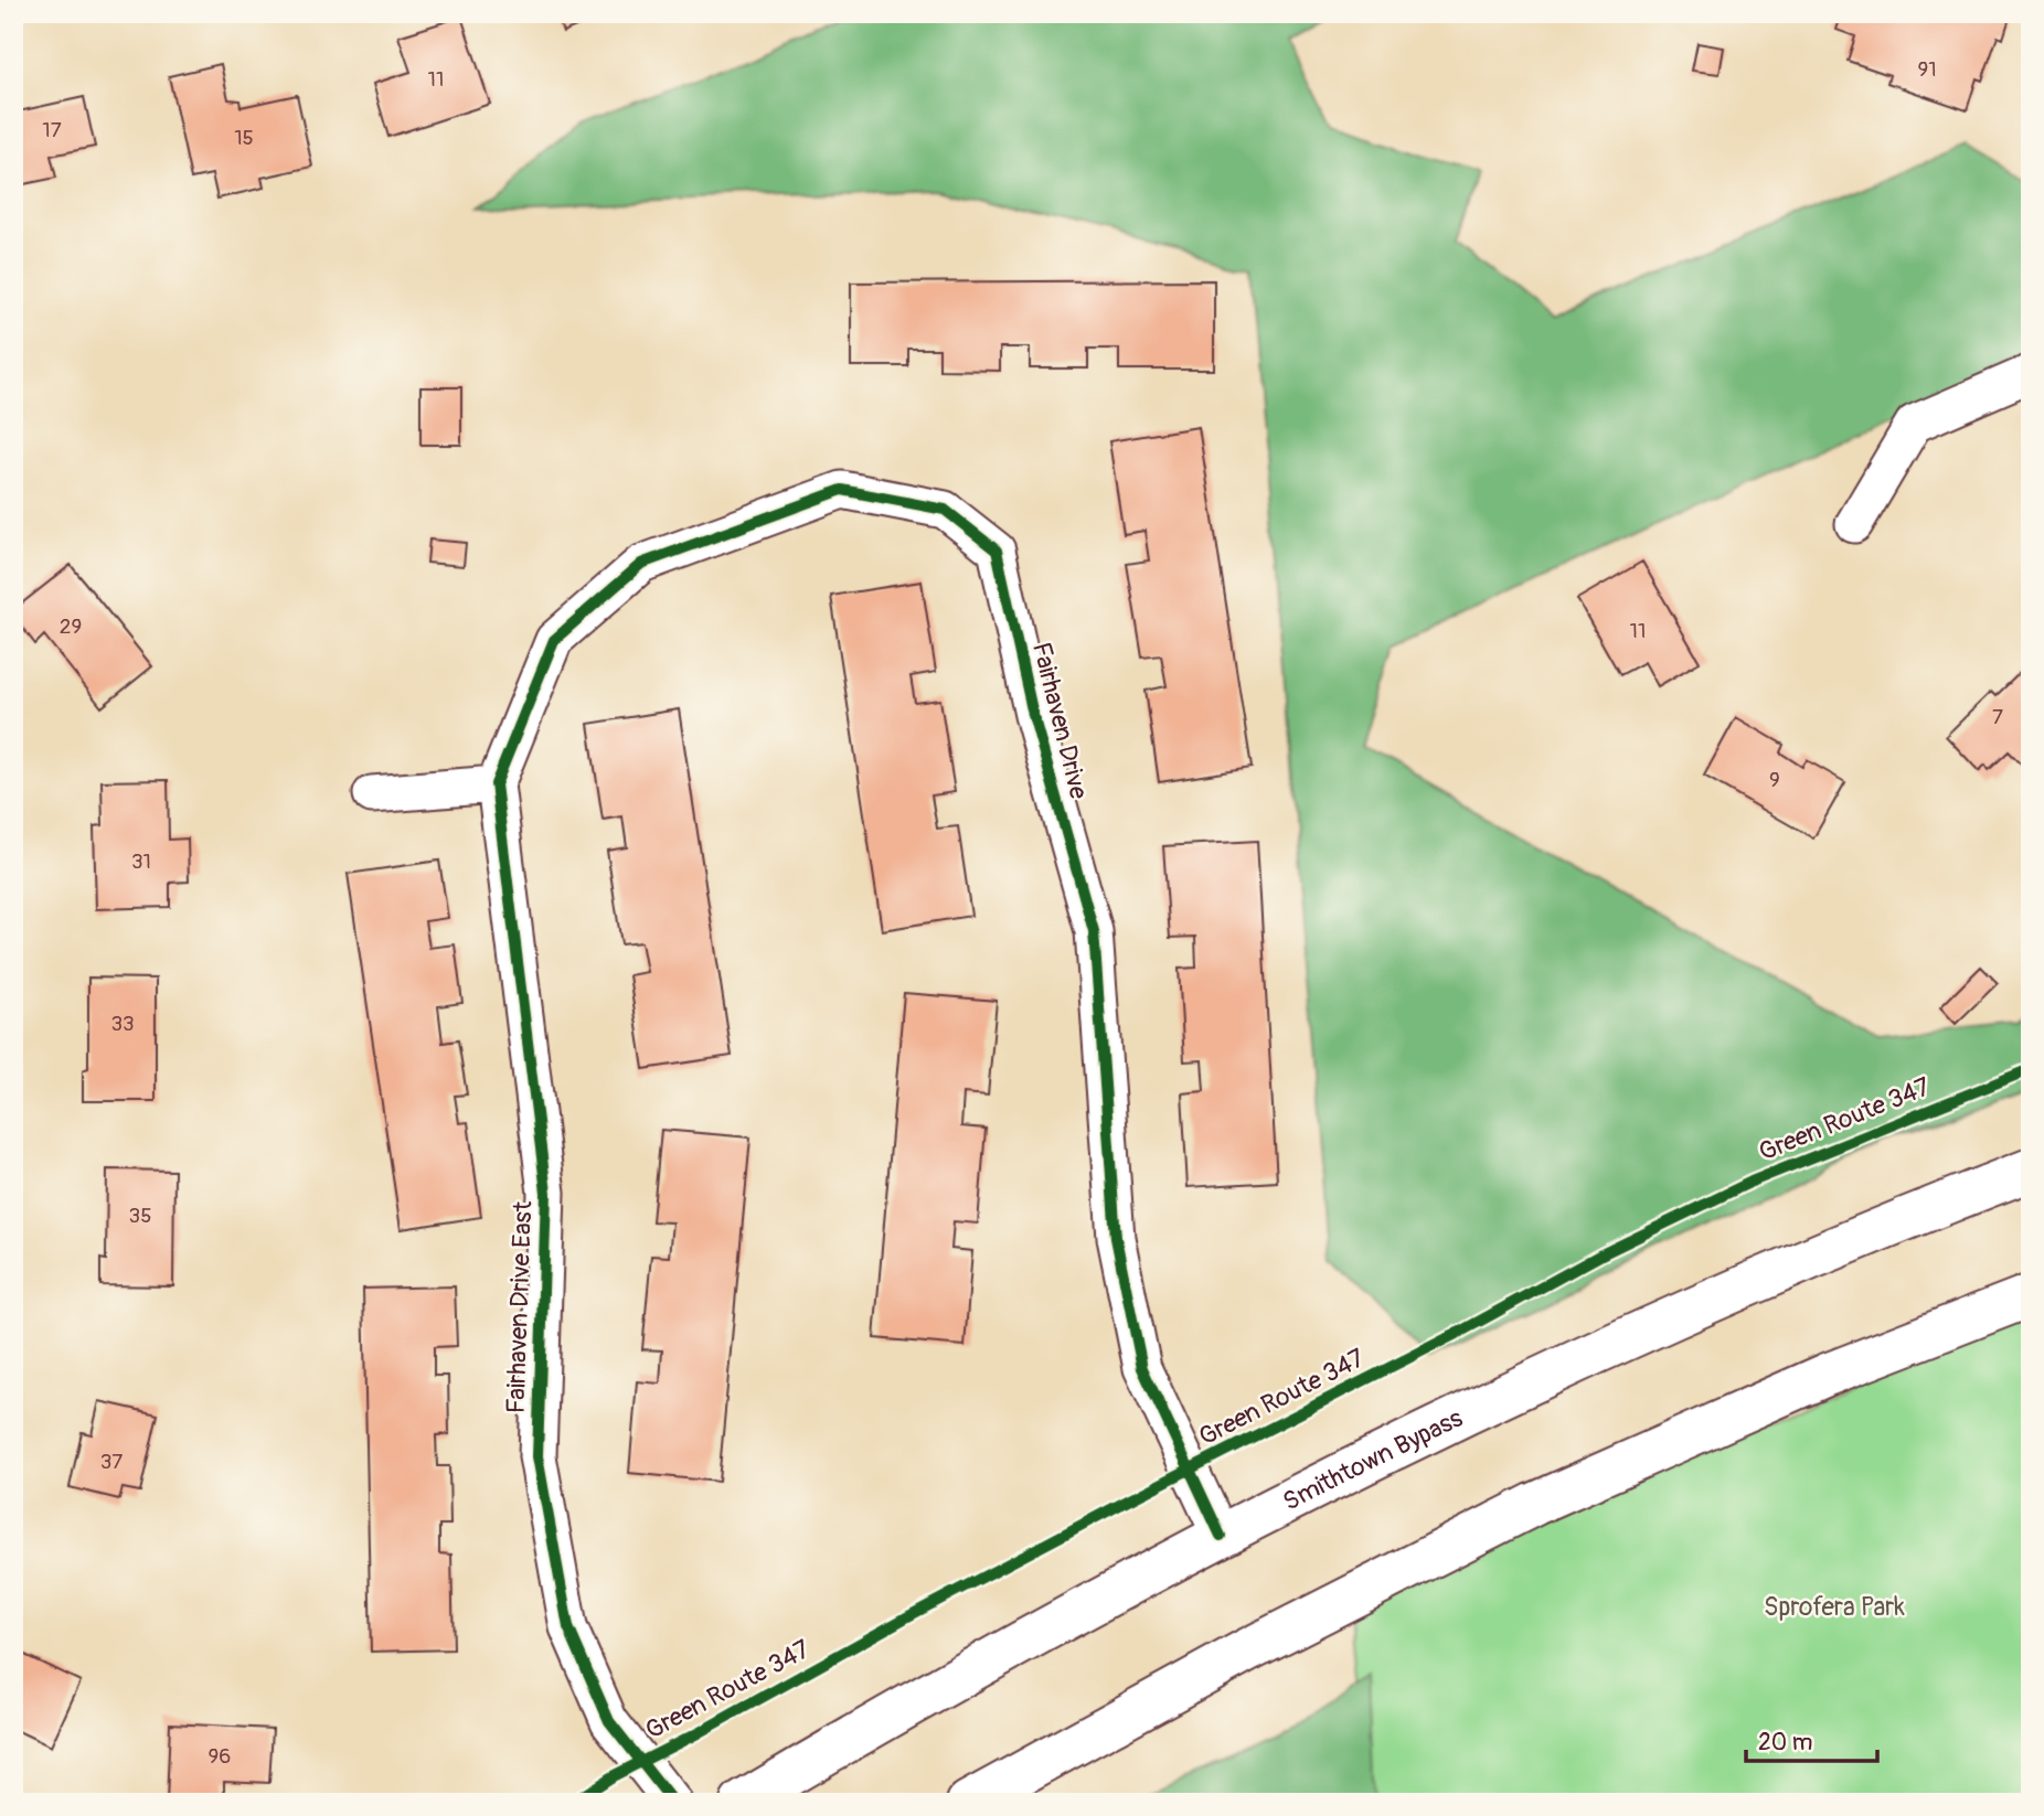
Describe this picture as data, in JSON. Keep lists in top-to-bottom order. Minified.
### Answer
{"streets":{"highway":["Smithtown Bypass"],"street":["Fairhaven Drive","Fairhaven Drive East"],"cycle path":["Green Route 347"]},"crossings":[["Fairhaven Drive","Fairhaven Drive East"],["Fairhaven Drive","Smithtown Bypass"]],"parks":["Sprofera Park"],"house_numbers":["91","11","17","15","29","11","7","9","31","33","35","37","96"],"scale_bar":"20 m"}
